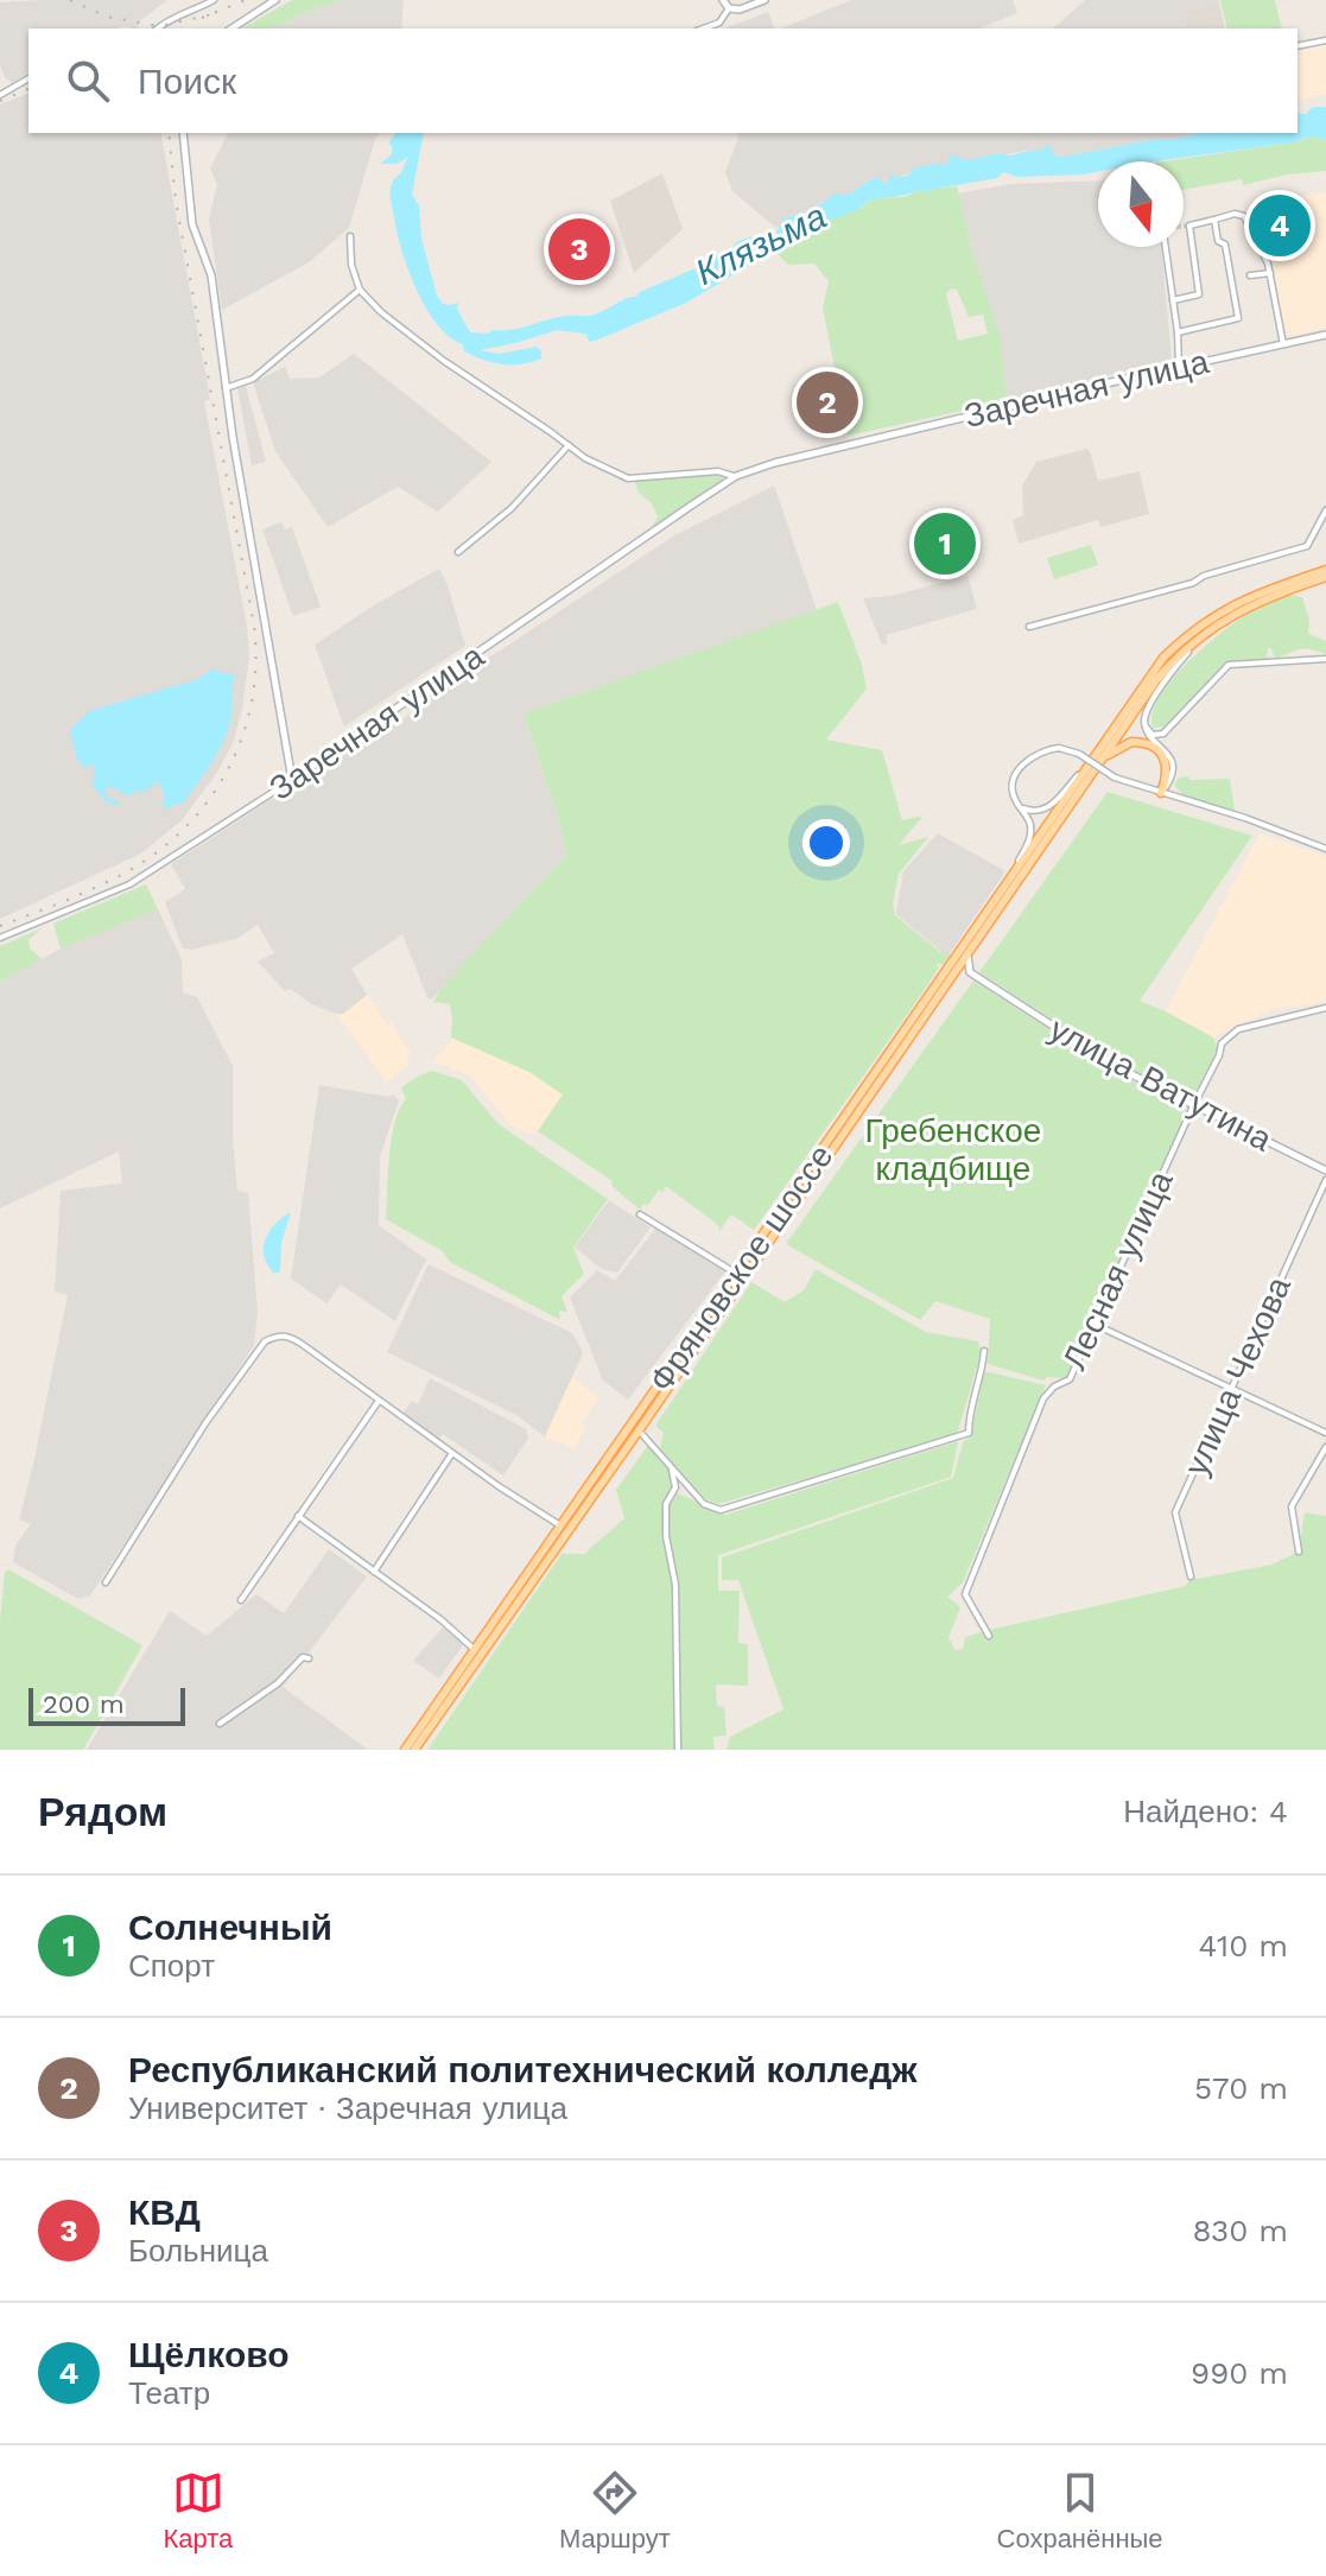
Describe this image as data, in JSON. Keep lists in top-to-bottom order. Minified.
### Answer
{"streets":{"main road":["Фряновское шоссе"],"street":["Заречная улица","улица Ватутина","Лесная улица","улица Чехова"]},"crossings":[["улица Ватутина","Лесная улица"]],"water":["Клязьма"],"parks":["Гребенское кладбище"],"scale_bar":"200 m","north":"bottom","page":{"search":"Поиск","pins":["4","3","2","1"],"scale":"200 m","heading":["Рядом","Найдено: 4"],"list":[{"mark":"1","name":"Солнечный","note":"Спорт","value":"410 m"},{"mark":"2","name":"Республиканский политехнический колледж","note":"Университет · Заречная улица","value":"570 m"},{"mark":"3","name":"КВД","note":"Больница","value":"830 m"},{"mark":"4","name":"Щёлково","note":"Театр","value":"990 m"}],"nav":["Карта","Маршрут","Сохранённые"]}}
